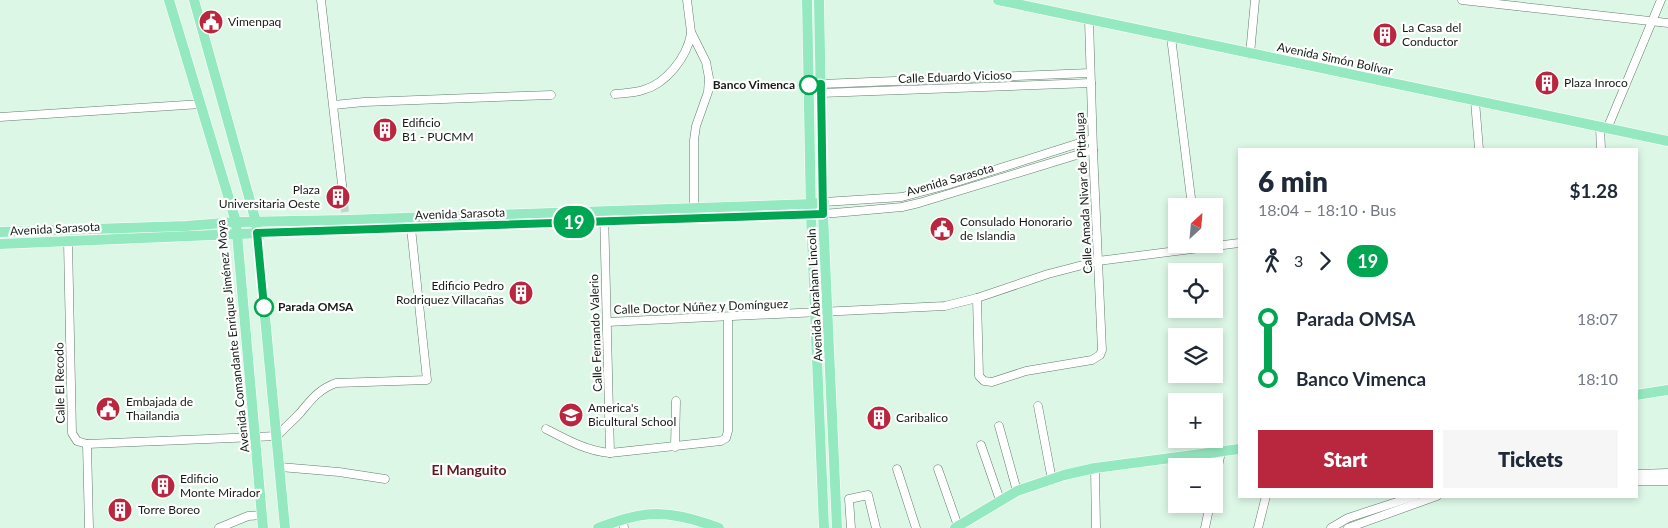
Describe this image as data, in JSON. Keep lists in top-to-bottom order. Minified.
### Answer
{"streets":{"main road":["Avenida Simón Bolívar","Avenida Sarasota","Avenida Abraham Lincoln","Avenida Comandante Enrique Jiménez Moya"],"street":["Calle Eduardo Vicioso","Calle Amada Nivar de Pittaluga","Calle Doctor Núñez y Domínguez","Calle Fernando Valerio","Calle El Recodo"]},"crossings":[["Avenida Simón Bolívar","Calle Amada Nivar de Pittaluga"],["Calle Eduardo Vicioso","Calle Amada Nivar de Pittaluga"],["Calle Eduardo Vicioso","Avenida Abraham Lincoln"],["Avenida Sarasota","Calle Amada Nivar de Pittaluga"],["Avenida Sarasota","Avenida Abraham Lincoln"],["Avenida Sarasota","Calle Fernando Valerio"],["Avenida Sarasota","Avenida Comandante Enrique Jiménez Moya"],["Avenida Sarasota","Calle El Recodo"],["Calle Amada Nivar de Pittaluga","Calle Doctor Núñez y Domínguez"],["Avenida Abraham Lincoln","Calle Doctor Núñez y Domínguez"],["Calle Doctor Núñez y Domínguez","Calle Fernando Valerio"]],"districts":["El Manguito"],"places":{"public building":["Vimenpaq","Consulado Honorario de Islandia","Embajada de Thailandia"],"building":["La Casa del Conductor","Plaza Inroco","Edificio B1 - PUCMM","Plaza Universitaria Oeste","Edificio Pedro Rodriquez Villacañas","Caribalico","Edificio Monte Mirador","Torre Boreo"],"other":["Banco Vimenca","Parada OMSA"],"school or university":["America's Bicultural School"]},"lines":["bus line 19"],"north":"top right","page":{"on_map":"19","heading":["6 min","18:04 – 18:10 · Bus","$1.28"],"map_buttons":["+","−"],"legs":["3","19"],"list":[{"name":"Parada OMSA","value":"18:07"},{"name":"Banco Vimenca","value":"18:10"}],"buttons":["Start","Tickets"]}}
